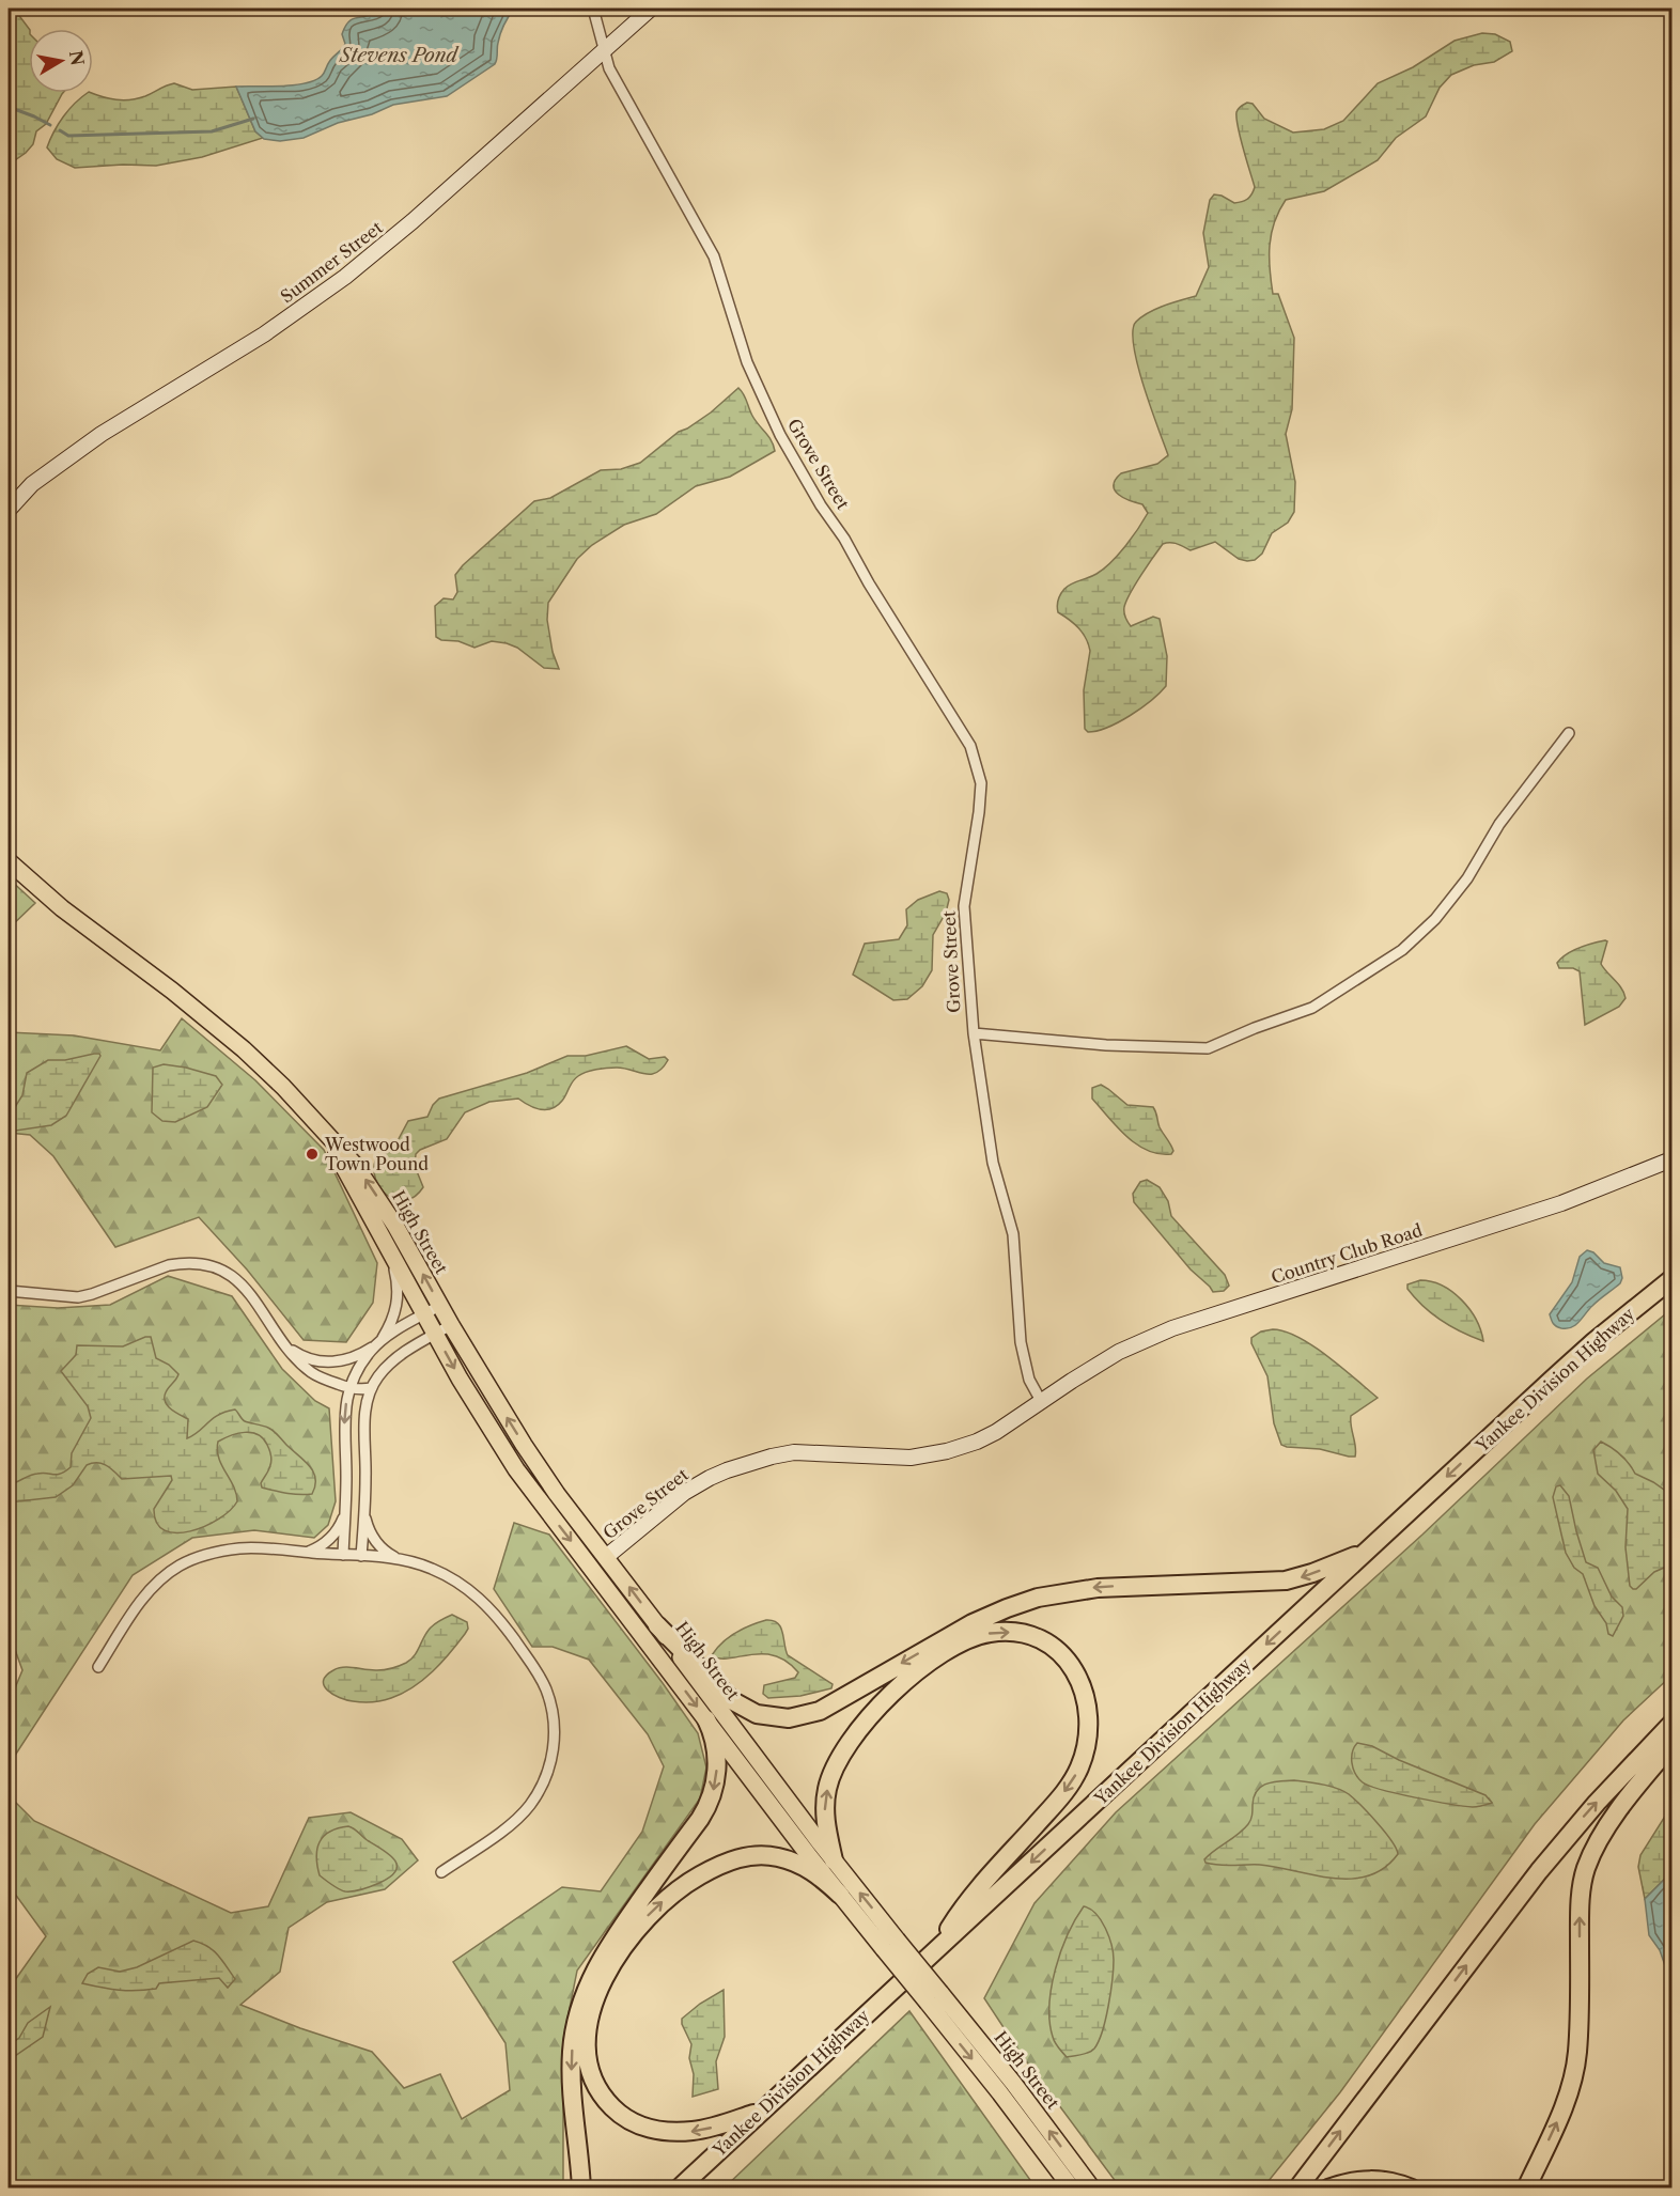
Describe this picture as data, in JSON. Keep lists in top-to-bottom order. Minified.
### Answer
{"streets":{"highway":["Yankee Division Highway"],"main road":["High Street"],"street":["Summer Street","Grove Street","Country Club Road"]},"crossings":[["Summer Street","Grove Street"],["Grove Street","High Street"],["Grove Street","Country Club Road"]],"one_way":["Yankee Division Highway"],"water":["Stevens Pond"],"places":["Westwood Town Pound"],"north":"right"}
